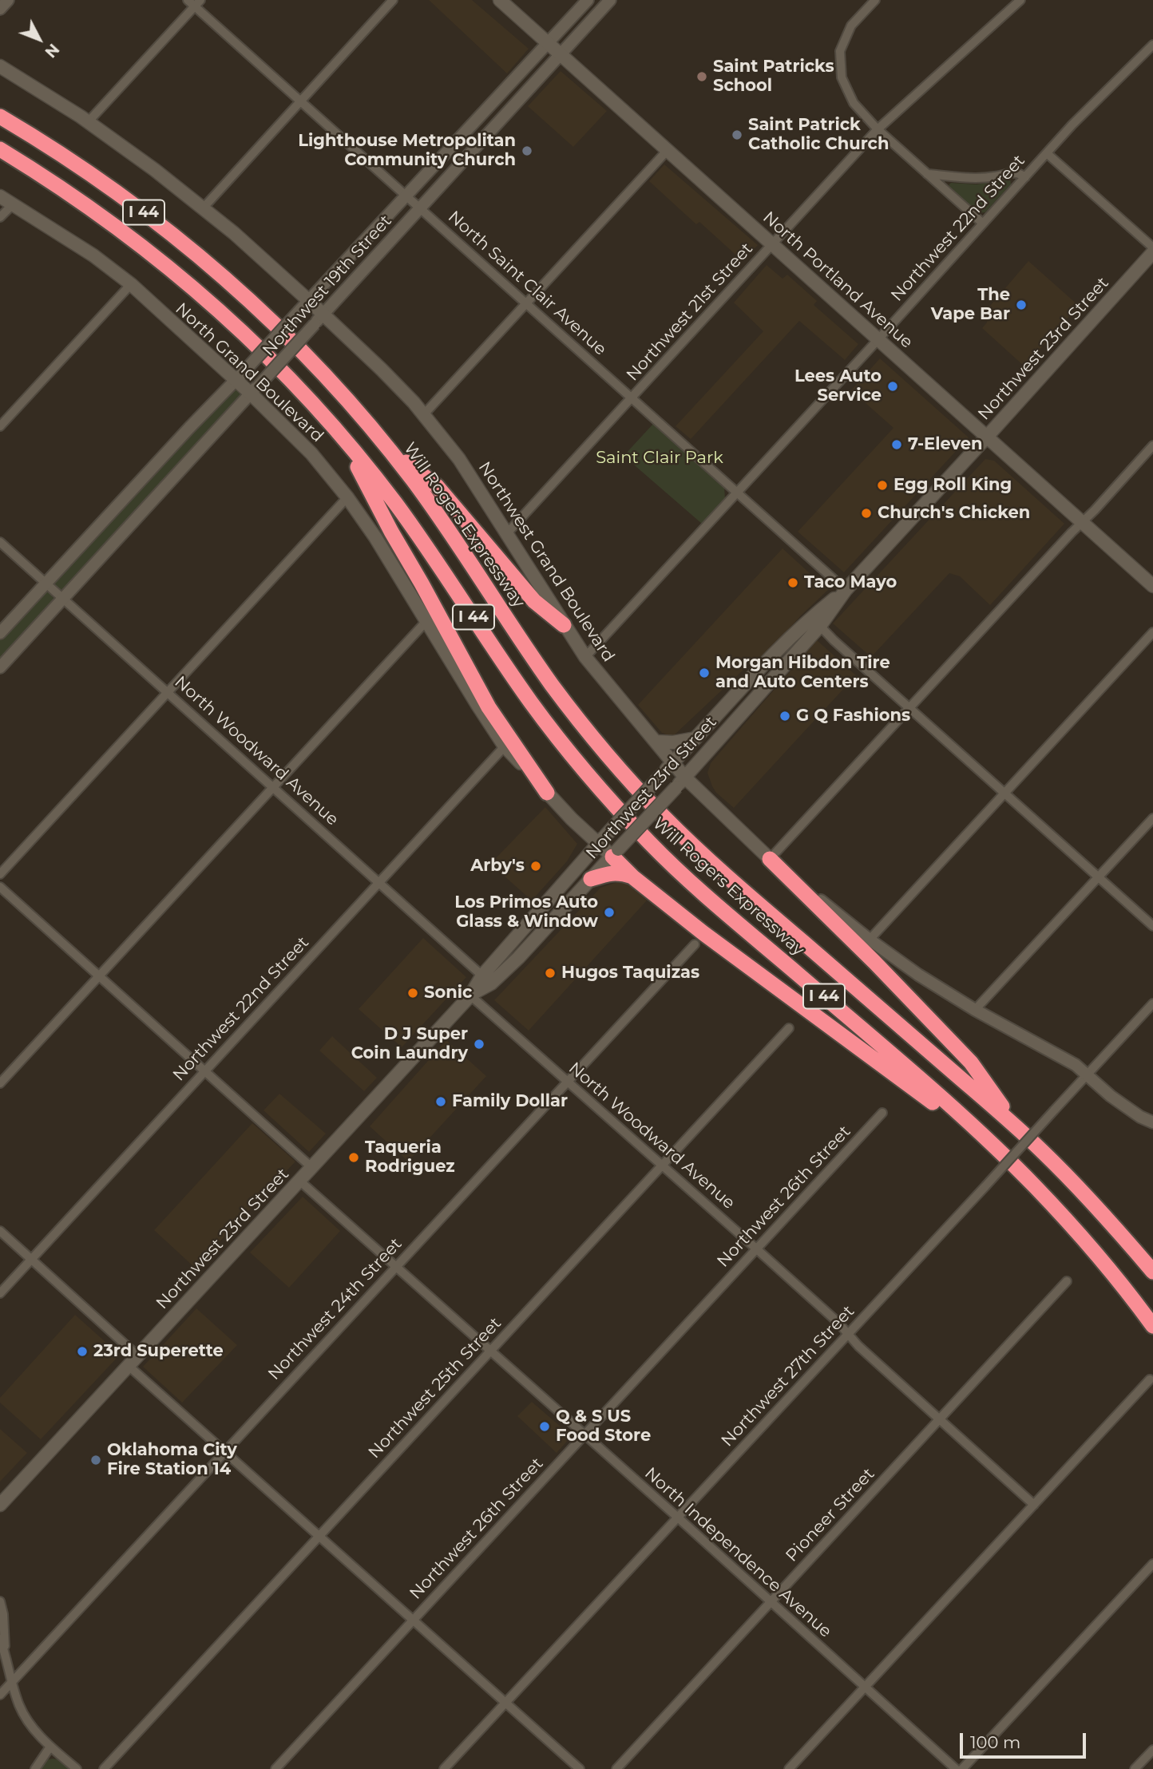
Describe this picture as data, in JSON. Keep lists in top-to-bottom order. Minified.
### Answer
{"streets":{"highway":["I 44","Will Rogers Expressway"],"main road":["North Portland Avenue","Northwest 23rd Street","North Grand Boulevard","Northwest Grand Boulevard"],"street":["Northwest 22nd Street","North Saint Clair Avenue","Northwest 19th Street","Northwest 21st Street","North Woodward Avenue","Northwest 26th Street","Northwest 24th Street","Northwest 27th Street","Northwest 25th Street","Pioneer Street","North Independence Avenue"]},"crossings":[["Northwest 22nd Street","North Portland Avenue"],["Northwest 22nd Street","North Saint Clair Avenue"],["Northwest 22nd Street","North Grand Boulevard"],["Northwest 22nd Street","Northwest Grand Boulevard"],["Northwest 22nd Street","North Woodward Avenue"],["North Portland Avenue","Northwest 19th Street"],["North Portland Avenue","Northwest 21st Street"],["North Portland Avenue","Northwest 23rd Street"],["North Saint Clair Avenue","Northwest 19th Street"],["North Saint Clair Avenue","Northwest 21st Street"],["North Saint Clair Avenue","Northwest 23rd Street"],["Northwest 19th Street","North Grand Boulevard"],["Northwest 19th Street","Northwest Grand Boulevard"],["Northwest 19th Street","North Woodward Avenue"],["Northwest 21st Street","Northwest Grand Boulevard"],["Northwest 23rd Street","North Grand Boulevard"],["Northwest 23rd Street","Northwest Grand Boulevard"],["Northwest 23rd Street","North Woodward Avenue"],["Northwest 23rd Street","North Independence Avenue"],["Northwest Grand Boulevard","Northwest 27th Street"],["North Woodward Avenue","Northwest 26th Street"],["North Woodward Avenue","Northwest 24th Street"],["North Woodward Avenue","Northwest 27th Street"],["North Woodward Avenue","Northwest 25th Street"],["North Woodward Avenue","Pioneer Street"],["Northwest 26th Street","North Independence Avenue"],["Northwest 24th Street","North Independence Avenue"],["Northwest 27th Street","North Independence Avenue"],["Northwest 25th Street","North Independence Avenue"],["Pioneer Street","North Independence Avenue"]],"parks":["Saint Clair Park"],"places":["Saint Patricks School","Saint Patrick Catholic Church","Lighthouse Metropolitan Community Church","The Vape Bar","Lees Auto Service","7-Eleven","Egg Roll King","Church's Chicken","Taco Mayo","Morgan Hibdon Tire and Auto Centers","G Q Fashions","Arby's","Los Primos Auto Glass & Window","Hugos Taquizas","Sonic","D J Super Coin Laundry","Family Dollar","Taqueria Rodriguez","23rd Superette","Q & S US Food Store","Oklahoma City Fire Station 14"],"scale_bar":"100 m","north":"bottom right"}
